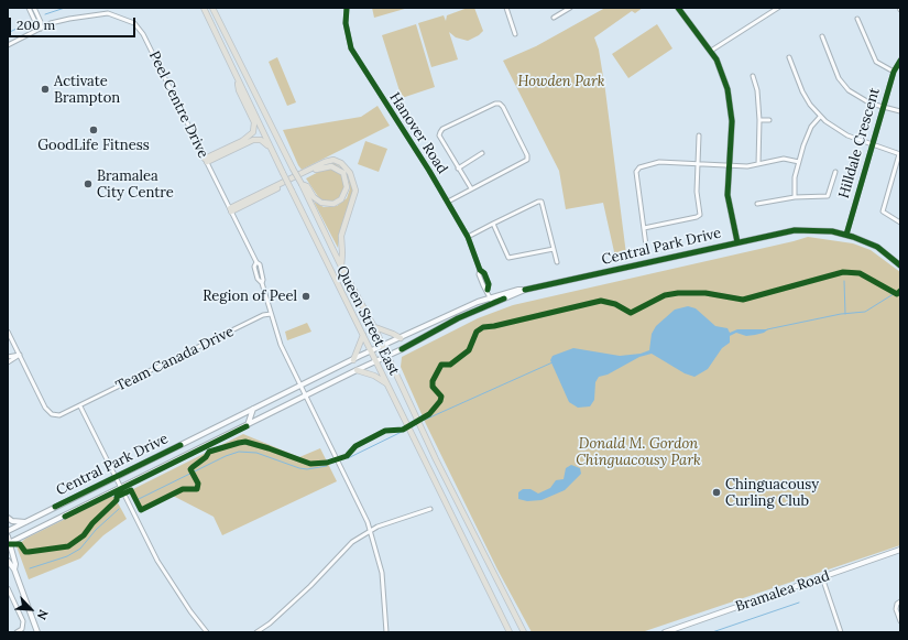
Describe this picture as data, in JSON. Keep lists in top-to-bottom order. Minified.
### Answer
{"streets":{"main road":["Queen Street East"],"street":["Peel Centre Drive","Hanover Road","Hilldale Crescent","Central Park Drive","Team Canada Drive","Bramalea Road"]},"crossings":[["Peel Centre Drive","Central Park Drive"],["Peel Centre Drive","Team Canada Drive"],["Hanover Road","Central Park Drive"],["Hilldale Crescent","Central Park Drive"],["Central Park Drive","Queen Street East"]],"parks":["Howden Park","Donald M. Gordon Chinguacousy Park"],"places":["Activate Brampton","GoodLife Fitness","Bramalea City Centre","Region of Peel","Chinguacousy Curling Club"],"scale_bar":"200 m","north":"bottom right"}
